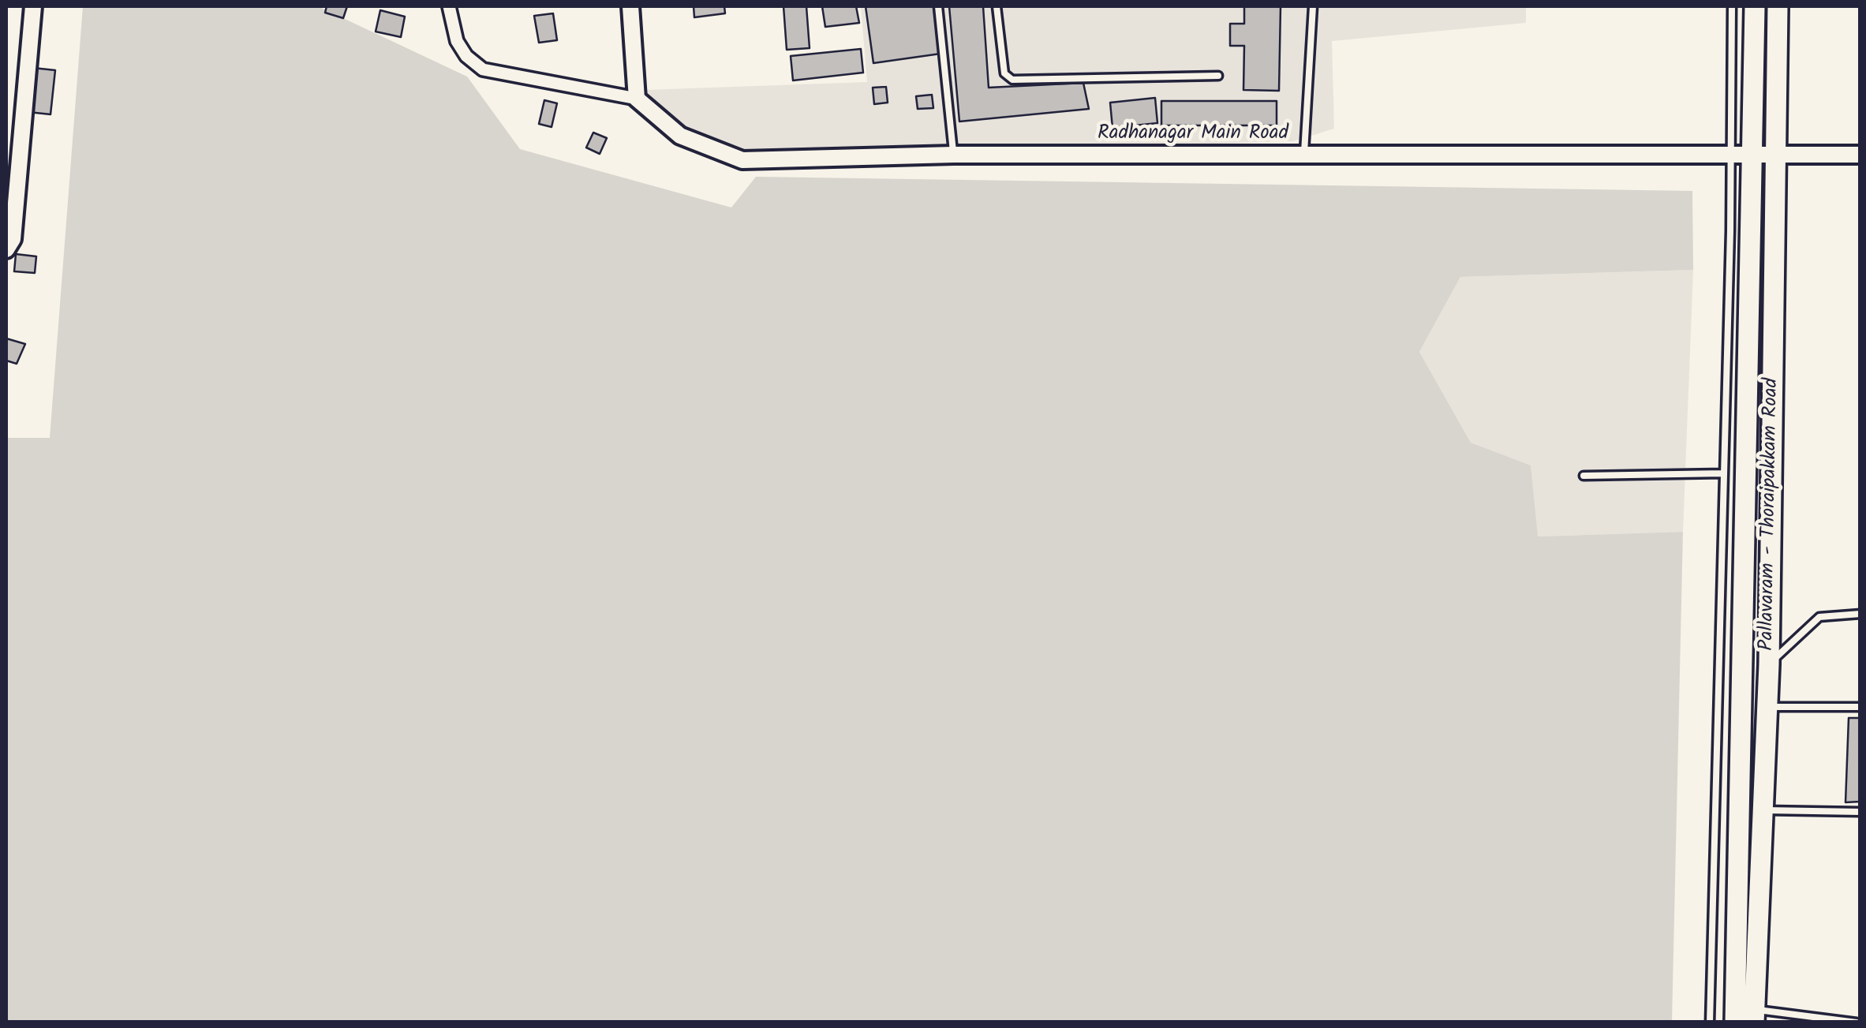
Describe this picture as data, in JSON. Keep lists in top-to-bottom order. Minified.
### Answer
{"streets":{"main road":["Pallavaram - Thoraipakkam Road"],"street":["Radhanagar Main Road"]},"crossings":[["Radhanagar Main Road","Pallavaram - Thoraipakkam Road"]]}
